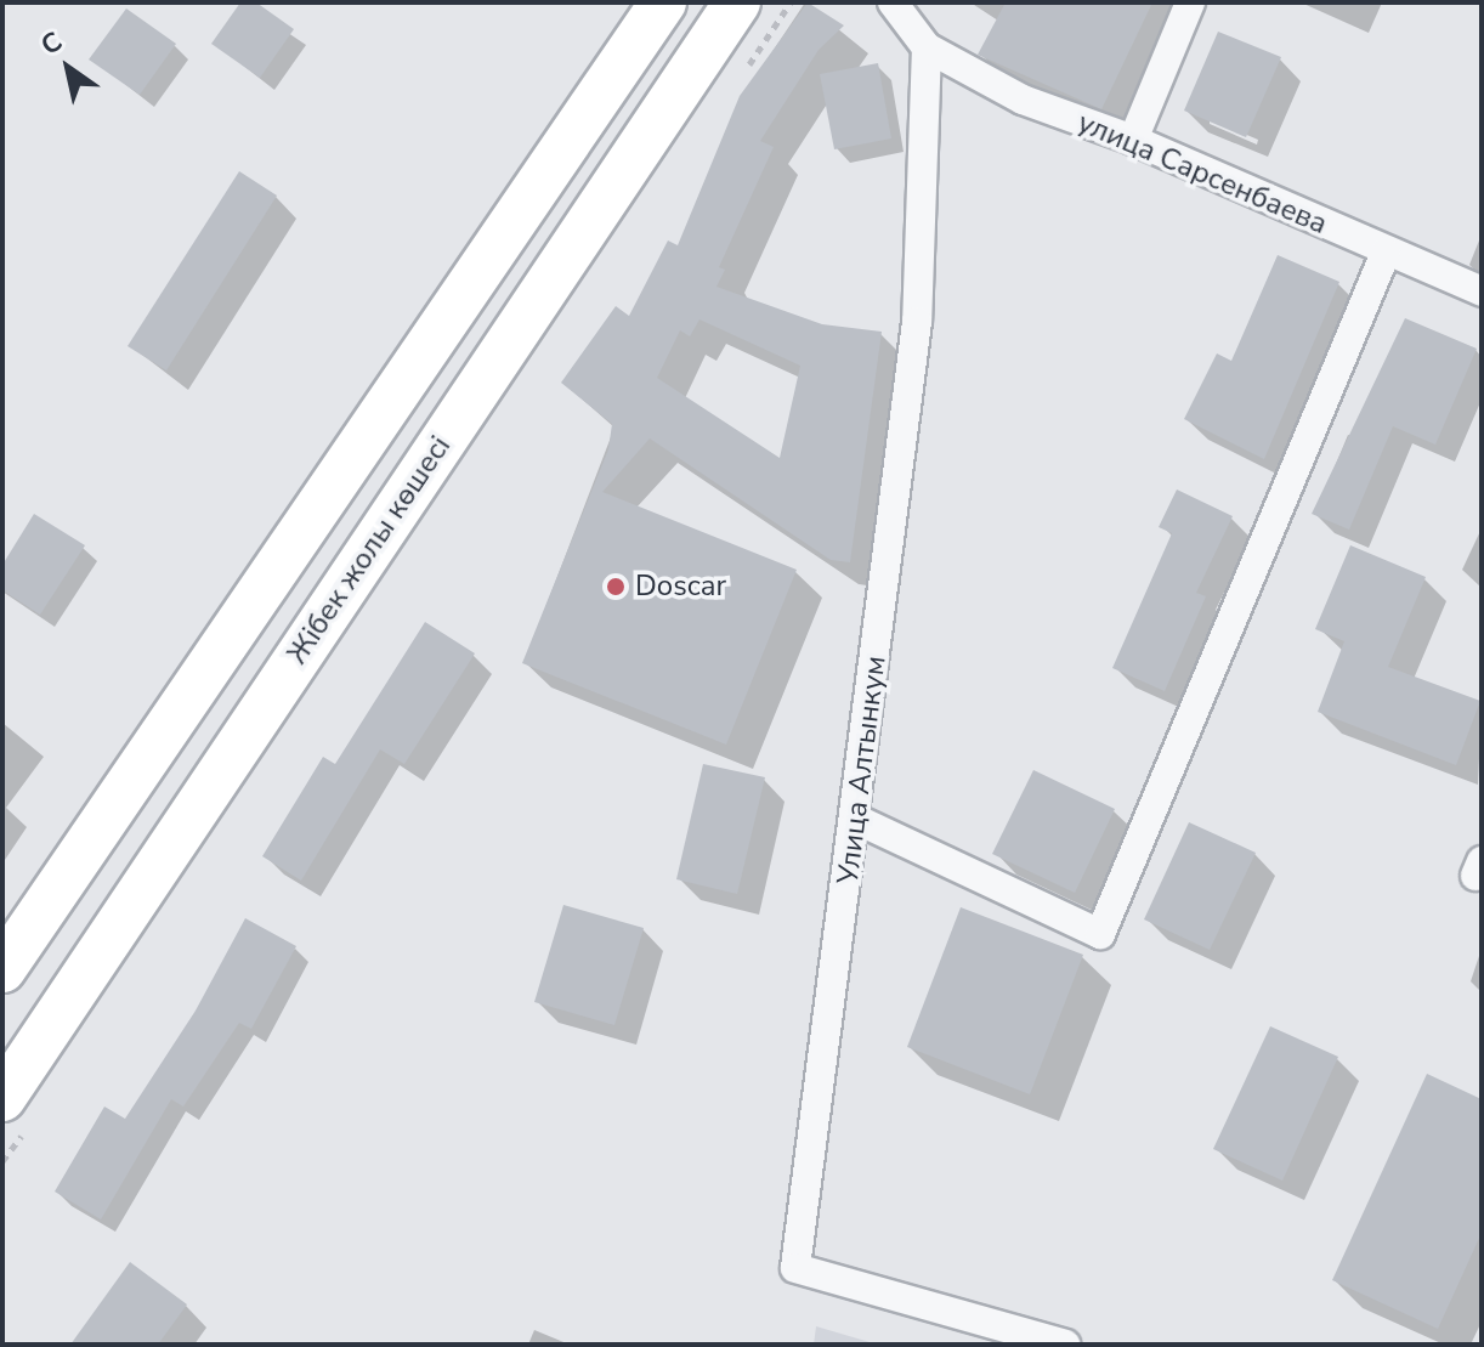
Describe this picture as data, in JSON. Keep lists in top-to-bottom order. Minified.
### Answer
{"streets":{"main road":["Жібек жолы көшесі"],"street":["улица Сарсенбаева","Улица Алтынкум"]},"crossings":[["улица Сарсенбаева","Улица Алтынкум"]],"places":["Doscar"],"north":"top left"}
